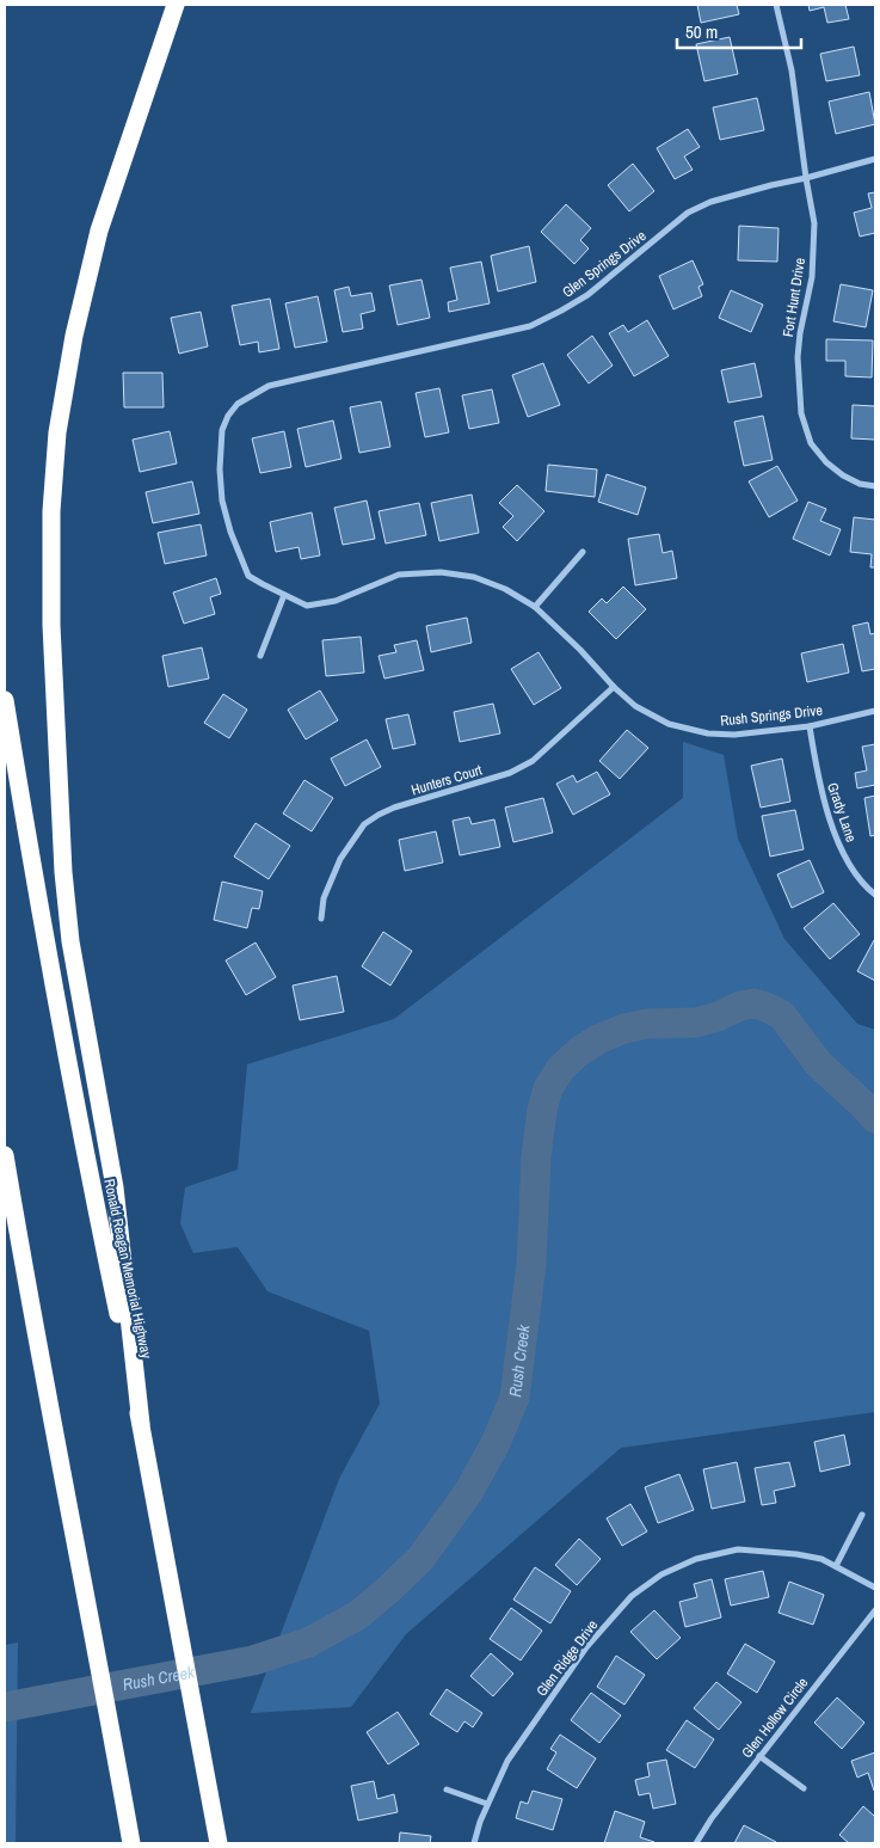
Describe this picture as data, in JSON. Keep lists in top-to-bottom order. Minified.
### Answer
{"streets":{"highway":["Ronald Reagan Memorial Highway"],"street":["Glen Springs Drive","Fort Hunt Drive","Rush Springs Drive","Hunters Court","Grady Lane","Glen Ridge Drive","Glen Hollow Circle"]},"crossings":[["Glen Springs Drive","Fort Hunt Drive"],["Glen Springs Drive","Rush Springs Drive"],["Rush Springs Drive","Hunters Court"],["Rush Springs Drive","Grady Lane"]],"water":["Rush Creek"],"scale_bar":"50 m"}
